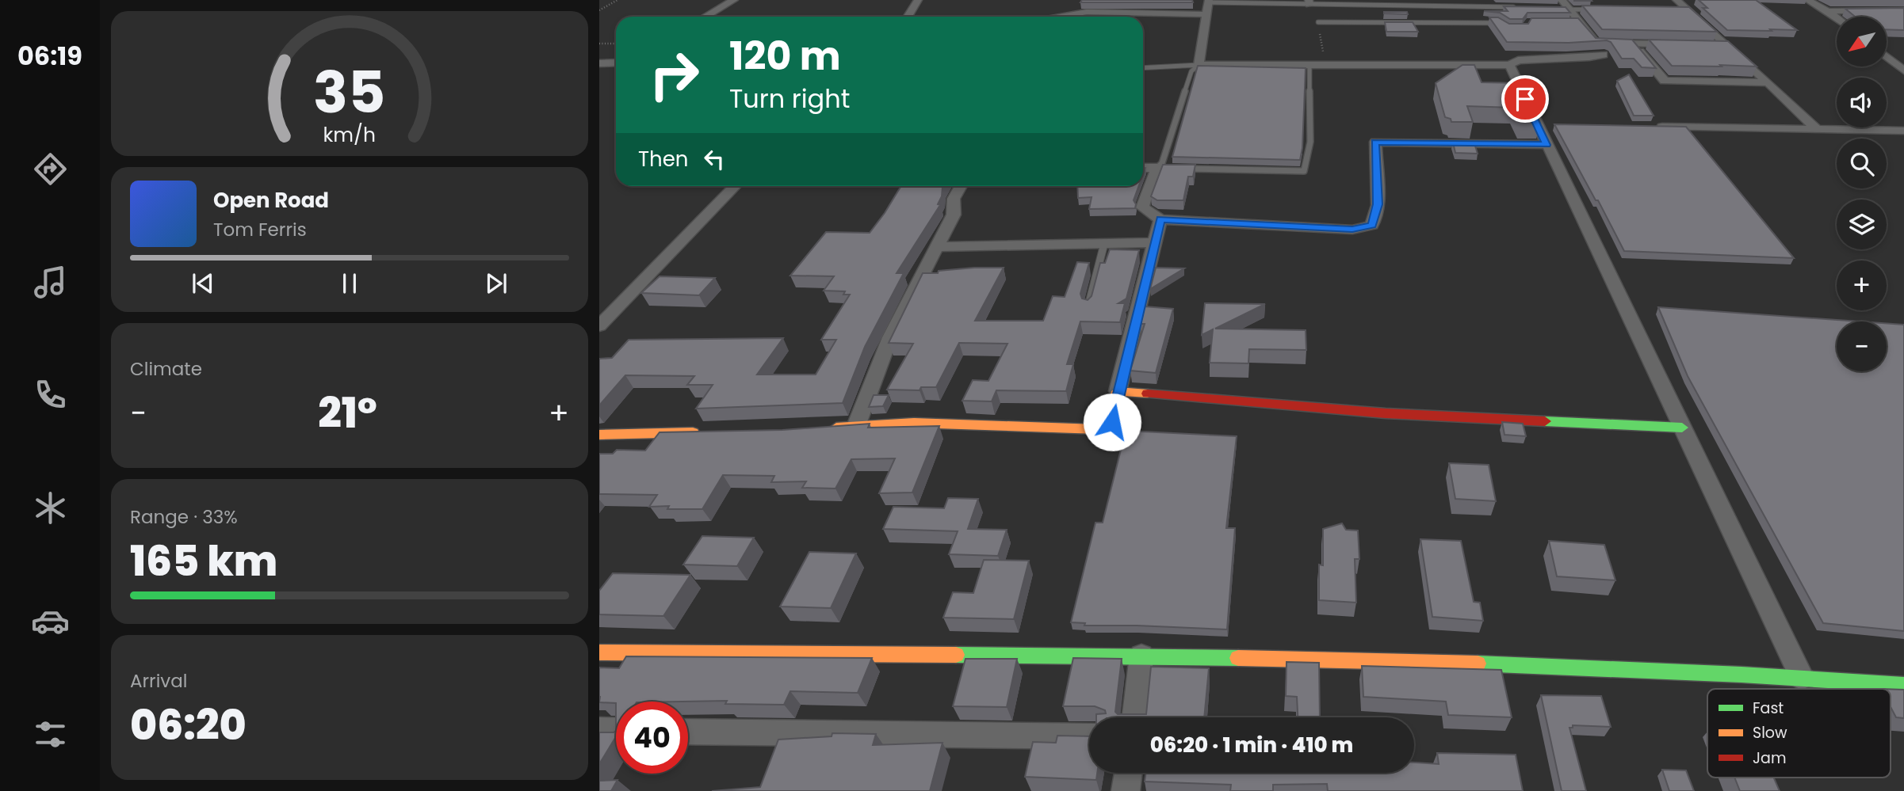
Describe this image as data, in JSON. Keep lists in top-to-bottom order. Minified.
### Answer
{"legend":["Fast","Slow","Jam"],"north":"bottom left","page":{"tabs":"06:19","map_buttons":["+","−"],"turn":["120 m","Turn right"],"then":"Then","song":["Open Road","Tom Ferris"],"tile":["Climate",["Range · 33%","165 km"],["Arrival","06:20"]],"heat":["−","21°","+"],"limit":"40","trip":"06:20 · 1 min · 410 m","gauge":["35","km/h"]}}
